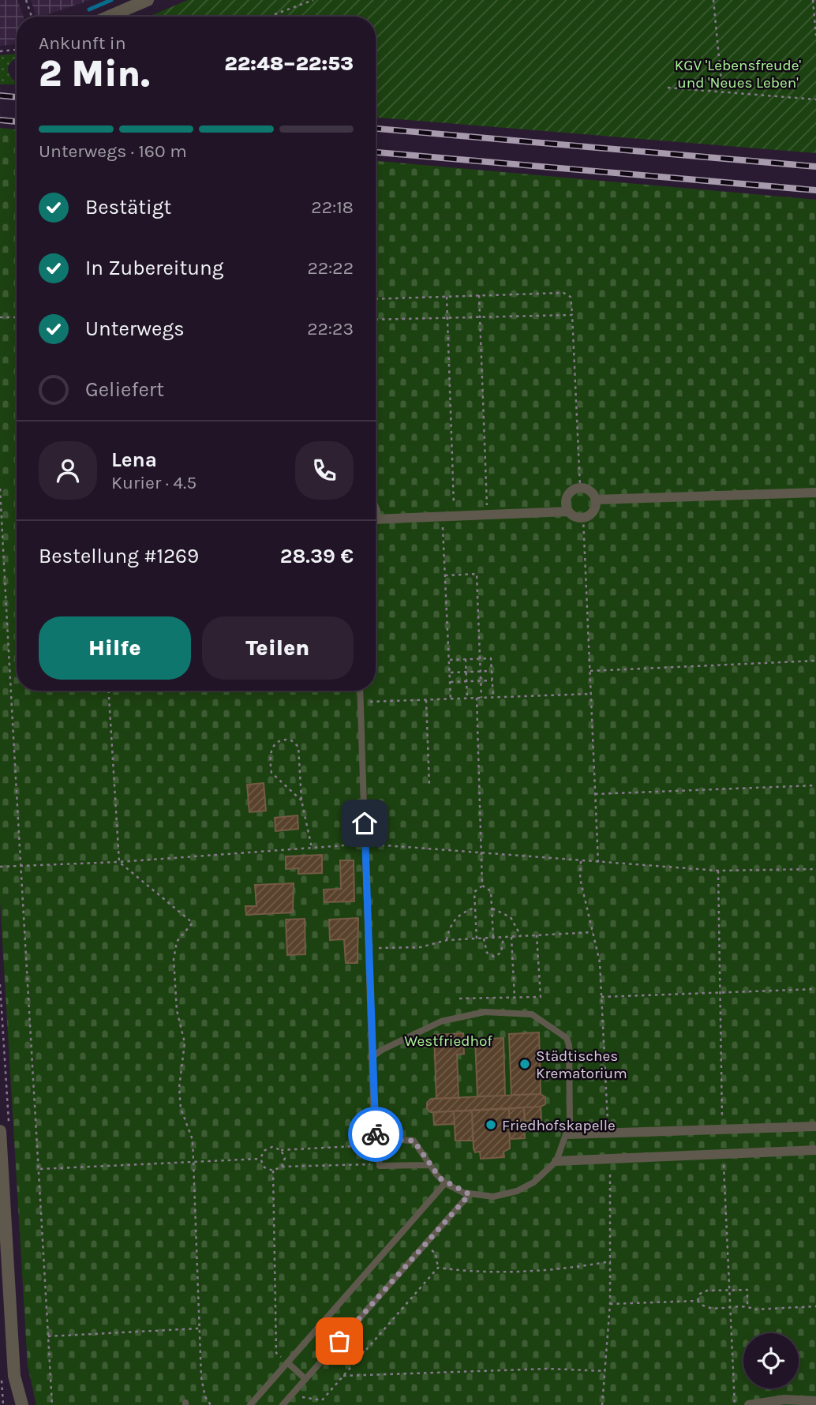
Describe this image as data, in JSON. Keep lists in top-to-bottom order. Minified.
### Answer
{"parks":["KGV 'Lebensfreude' und 'Neues Leben'","Westfriedhof"],"places":["Städtisches Krematorium","Friedhofskapelle"],"page":{"heading":["2 Min.","Ankunft in","22:48–22:53"],"panel":["Lena","Kurier · 4.5","Bestellung #1269","28.39 €"],"bar":"Unterwegs · 160 m","list":[["Bestätigt","22:18"],["In Zubereitung","22:22"],["Unterwegs","22:23"],"Geliefert"],"buttons":["Hilfe","Teilen"]}}
